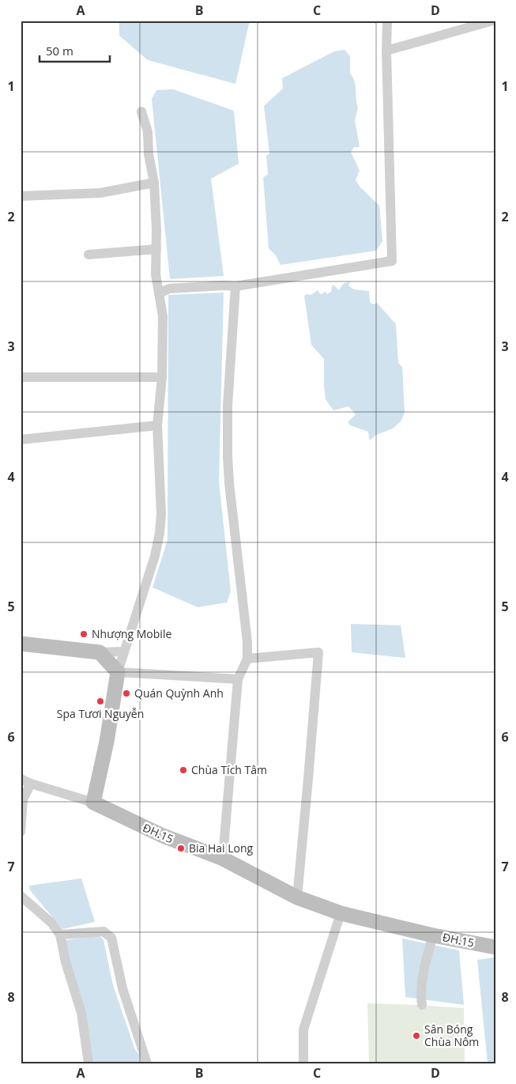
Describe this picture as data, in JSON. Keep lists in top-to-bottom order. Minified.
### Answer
{"streets":{"main road":["ĐH.15"]},"places":["Nhượng Mobile","Quán Quỳnh Anh","Spa Tươi Nguyễn","Chùa Tích Tâm","Bia Hai Long","Sân Bóng Chùa Nôm"],"scale_bar":"50 m","grid":{"columns":["A","B","C","D"],"rows":["1","2","3","4","5","6","7","8"]}}
